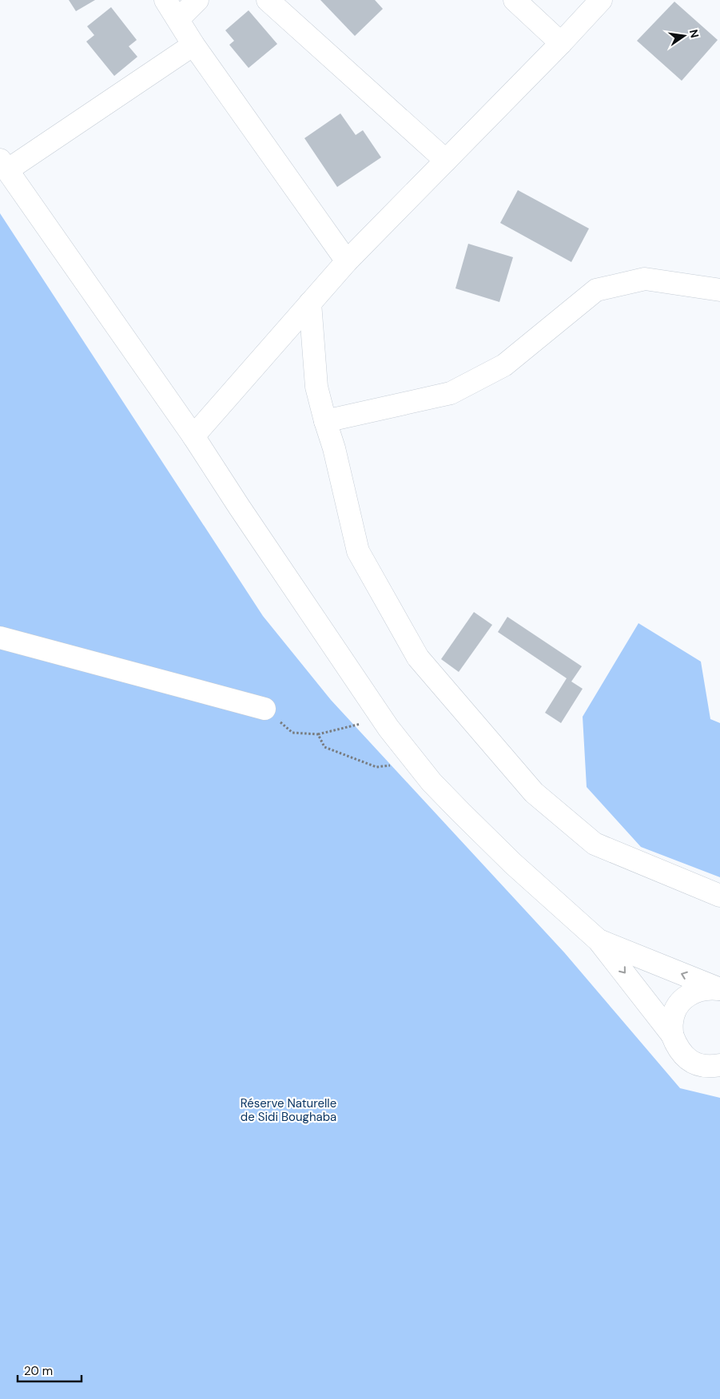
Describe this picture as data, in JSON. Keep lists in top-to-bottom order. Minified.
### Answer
{"parks":["Réserve Naturelle de Sidi Boughaba"],"scale_bar":"20 m","north":"right"}
